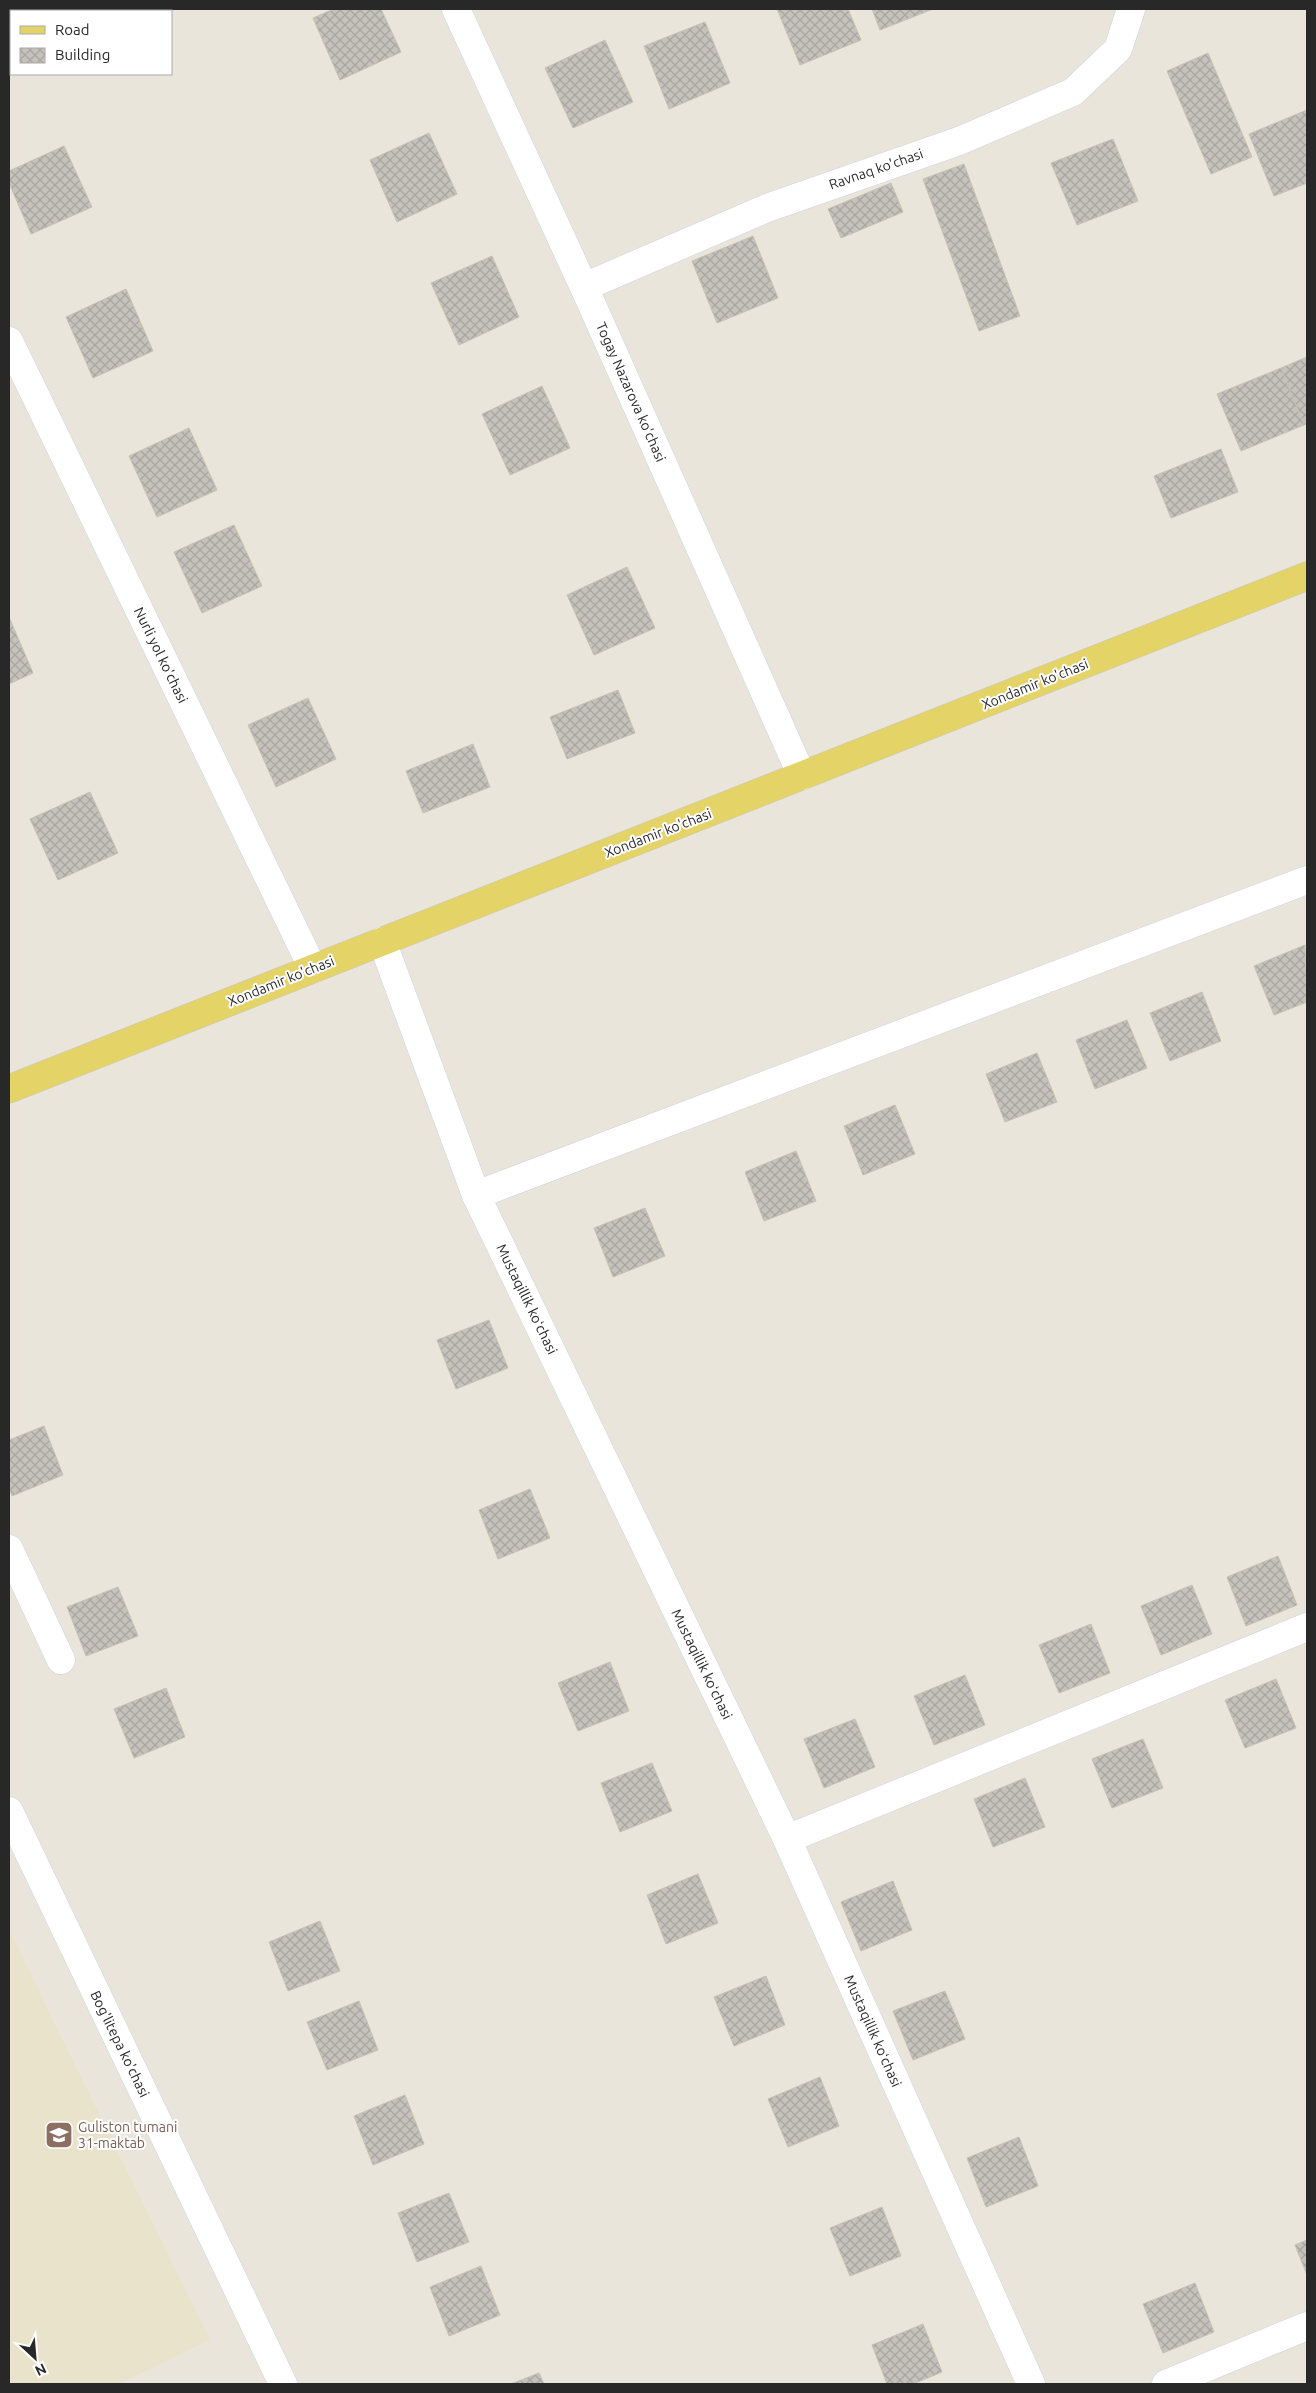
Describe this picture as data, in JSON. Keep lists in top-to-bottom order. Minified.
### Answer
{"streets":{"main road":["Xondamir ko'chasi"],"street":["Ravnaq ko'chasi","Togay Nazarova ko'chasi","Nurli yol ko'chasi","Mustaqillik koʻchasi","Bog'litepa ko'chasi"]},"crossings":[["Ravnaq ko'chasi","Togay Nazarova ko'chasi"],["Togay Nazarova ko'chasi","Xondamir ko'chasi"],["Nurli yol ko'chasi","Xondamir ko'chasi"],["Xondamir ko'chasi","Mustaqillik koʻchasi"]],"places":{"school or university":["Guliston tumani 31-maktab"]},"legend":["Road","Building"],"north":"bottom right"}
